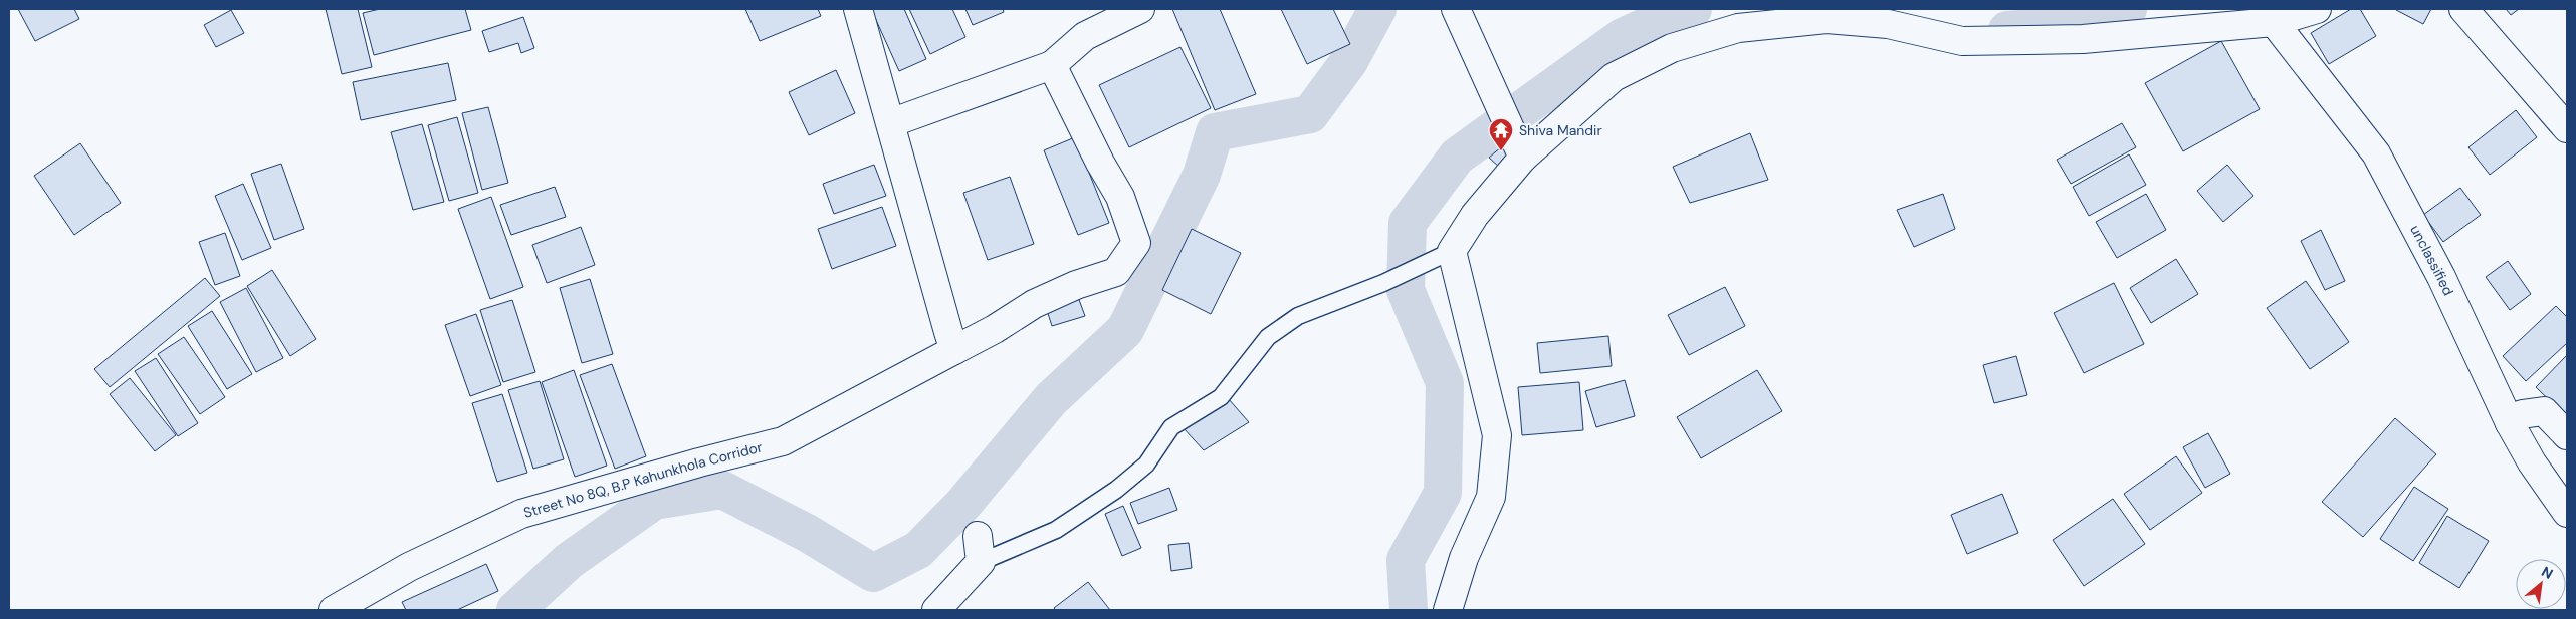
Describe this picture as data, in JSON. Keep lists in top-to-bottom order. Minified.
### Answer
{"streets":{"street":["unclassified","Street No 8Q, B.P Kahunkhola Corridor"]},"places":{"temple":["Shiva Mandir"]},"north":"top right"}
